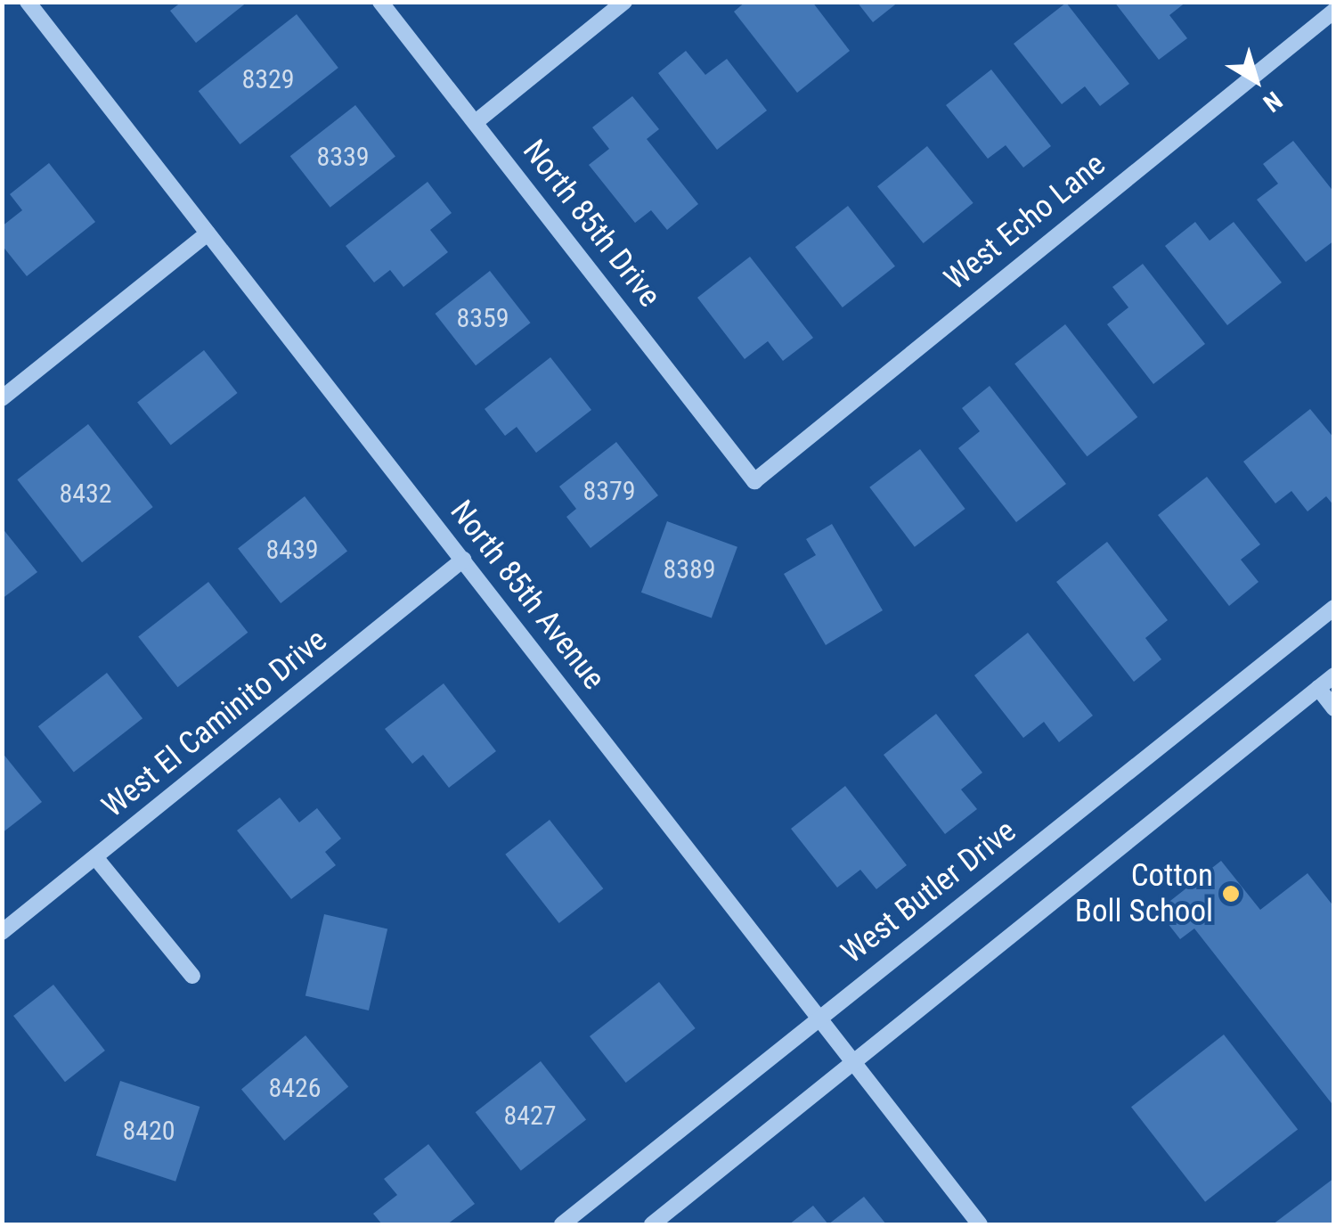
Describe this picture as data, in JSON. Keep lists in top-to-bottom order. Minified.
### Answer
{"streets":{"street":["West Echo Lane","North 85th Drive","North 85th Avenue","West El Caminito Drive","West Butler Drive"]},"crossings":[["West Echo Lane","North 85th Drive"],["North 85th Avenue","West El Caminito Drive"],["North 85th Avenue","West Butler Drive"]],"places":["Cotton Boll School"],"house_numbers":["8329","8339","8359","8379","8432","8439","8389","8426","8427","8420"],"north":"bottom right"}
